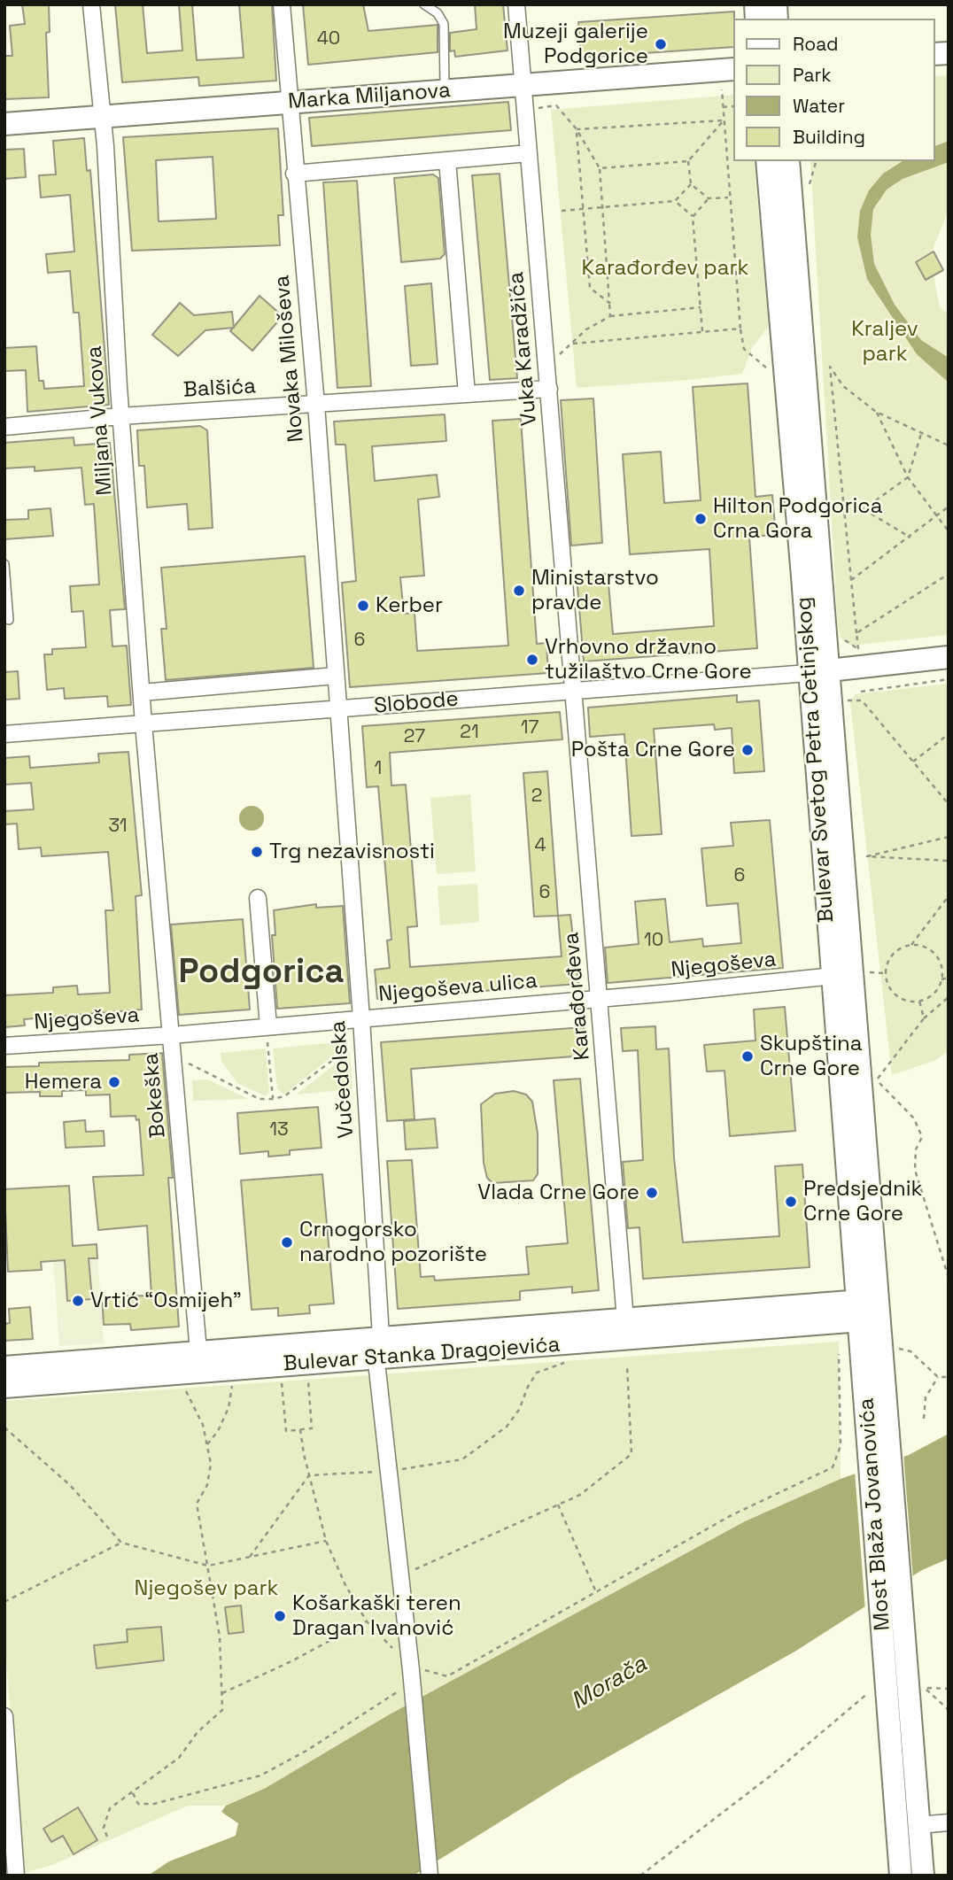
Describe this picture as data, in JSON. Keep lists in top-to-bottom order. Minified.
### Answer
{"streets":{"main road":["Marka Miljanova","Bulevar Svetog Petra Cetinjskog","Bulevar Stanka Dragojevića","Most Blaža Jovanovića"],"street":["Vuka Karadžića","Novaka Miloševa","Balšića","Miljana Vukova","Slobode","Njegoševa","Njegoševa ulica","Karađorđeva","Vučedolska","Bokeška"]},"crossings":[["Marka Miljanova","Vuka Karadžića"],["Marka Miljanova","Novaka Miloševa"],["Marka Miljanova","Miljana Vukova"],["Vuka Karadžića","Balšića"],["Vuka Karadžića","Slobode"],["Vuka Karadžića","Karađorđeva"],["Novaka Miloševa","Balšića"],["Novaka Miloševa","Slobode"],["Novaka Miloševa","Vučedolska"],["Balšića","Miljana Vukova"],["Miljana Vukova","Slobode"],["Miljana Vukova","Bokeška"],["Slobode","Bulevar Svetog Petra Cetinjskog"],["Slobode","Karađorđeva"],["Slobode","Vučedolska"],["Slobode","Bokeška"],["Bulevar Svetog Petra Cetinjskog","Njegoševa"],["Bulevar Svetog Petra Cetinjskog","Bulevar Stanka Dragojevića"],["Bulevar Svetog Petra Cetinjskog","Most Blaža Jovanovića"],["Njegoševa","Njegoševa ulica"],["Njegoševa","Karađorđeva"],["Njegoševa","Bokeška"],["Njegoševa ulica","Karađorđeva"],["Njegoševa ulica","Vučedolska"],["Njegoševa ulica","Bokeška"],["Karađorđeva","Bulevar Stanka Dragojevića"],["Vučedolska","Bulevar Stanka Dragojevića"],["Bokeška","Bulevar Stanka Dragojevića"]],"districts":["Podgorica"],"water":["Morača"],"parks":["Karađorđev park","Kraljev park","Njegošev park"],"places":["Muzeji galerije Podgorice","Hilton Podgorica Crna Gora","Ministarstvo pravde","Kerber","Vrhovno državno tužilaštvo Crne Gore","Pošta Crne Gore","Trg nezavisnosti","Skupština Crne Gore","Hemera","Vlada Crne Gore","Predsjednik Crne Gore","Crnogorsko narodno pozorište","Vrtić “Osmijeh”","Košarkaški teren Dragan Ivanović"],"house_numbers":["40","6","17","21","27","1","2","31","4","6","6","10","13"],"legend":["Road","Park","Water","Building"]}
